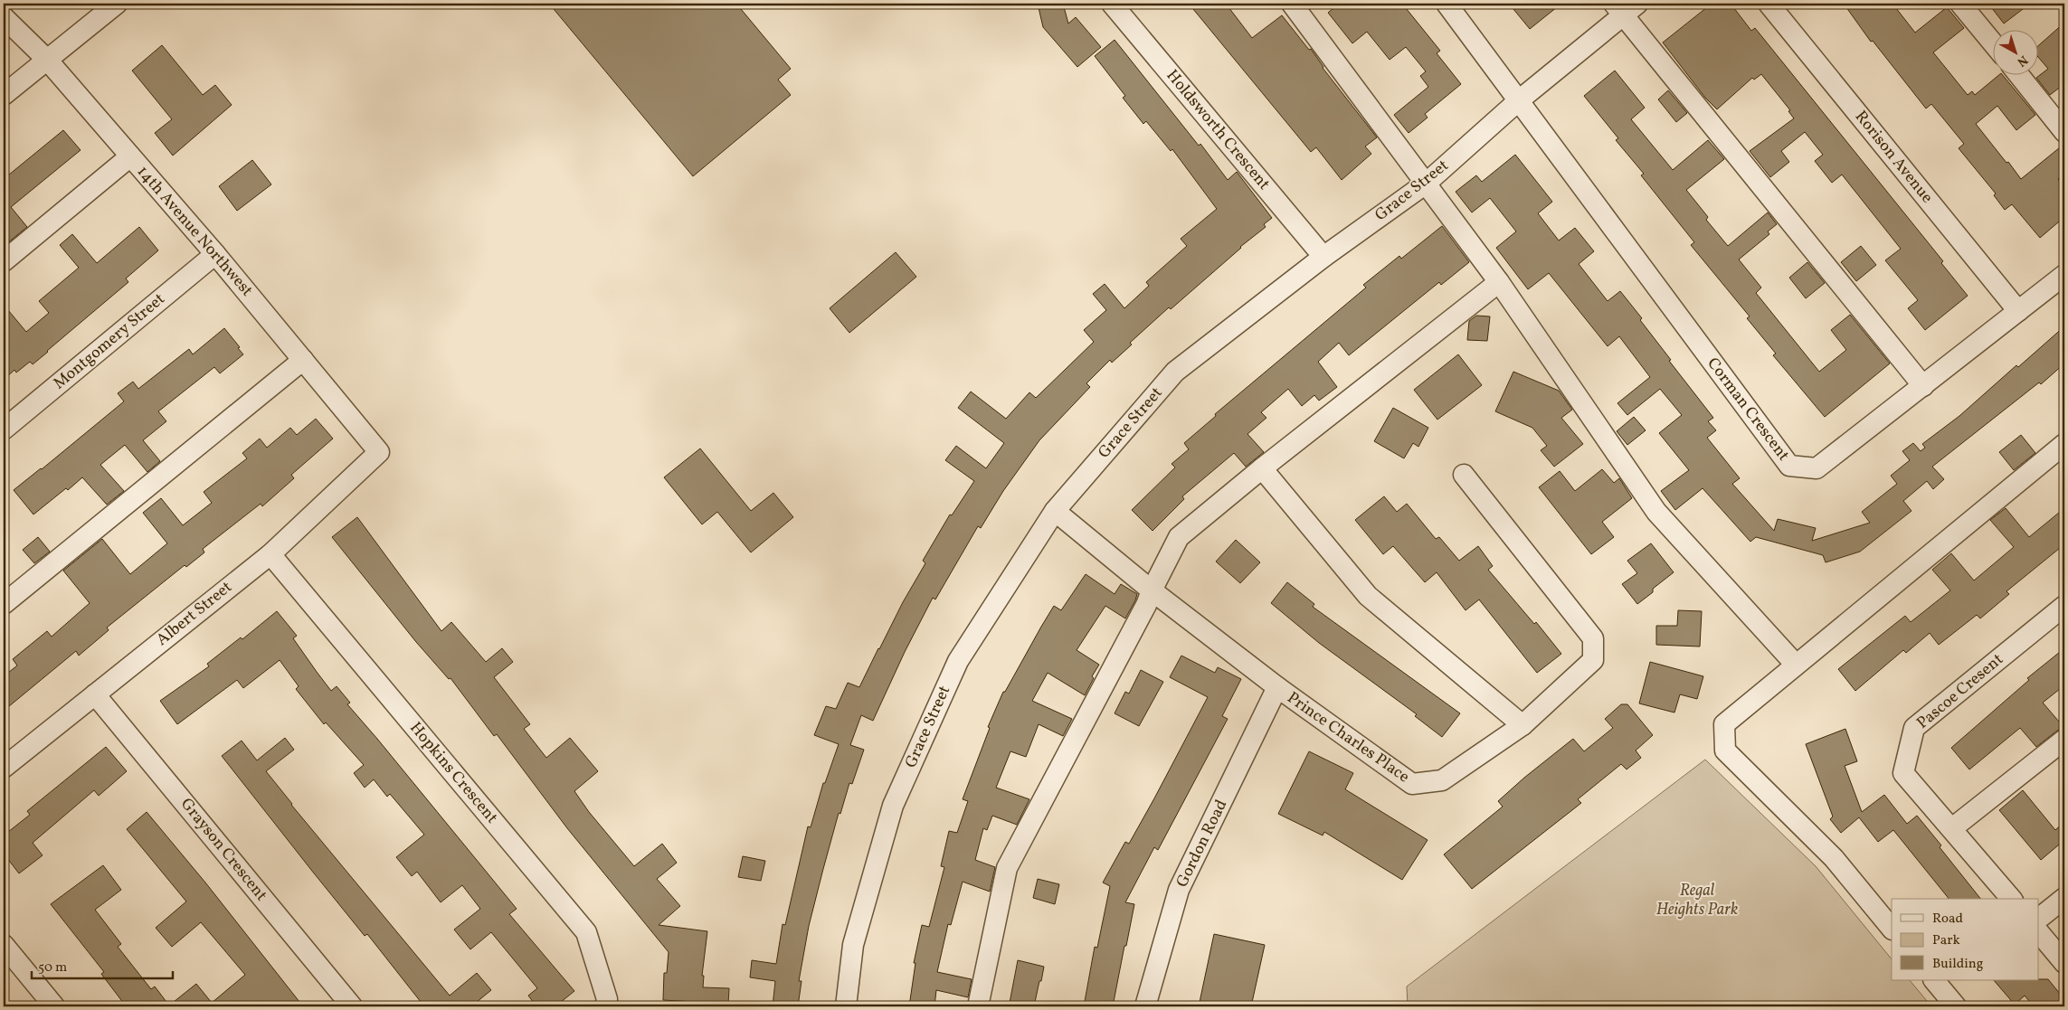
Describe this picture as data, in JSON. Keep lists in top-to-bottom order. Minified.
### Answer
{"streets":{"street":["Holdsworth Crescent","Rorison Avenue","Grace Street","14th Avenue Northwest","Montgomery Street","Corman Crescent","Albert Street","Pascoe Cresent","Prince Charles Place","Hopkins Crescent","Gordon Road","Grayson Crescent"]},"crossings":[["Holdsworth Crescent","Grace Street"],["Rorison Avenue","Corman Crescent"],["Grace Street","Corman Crescent"],["Grace Street","Prince Charles Place"],["14th Avenue Northwest","Montgomery Street"],["14th Avenue Northwest","Albert Street"],["Albert Street","Hopkins Crescent"],["Albert Street","Grayson Crescent"],["Prince Charles Place","Gordon Road"]],"parks":["Regal Heights Park"],"legend":["Road","Park","Building"],"scale_bar":"50 m","north":"bottom right"}
